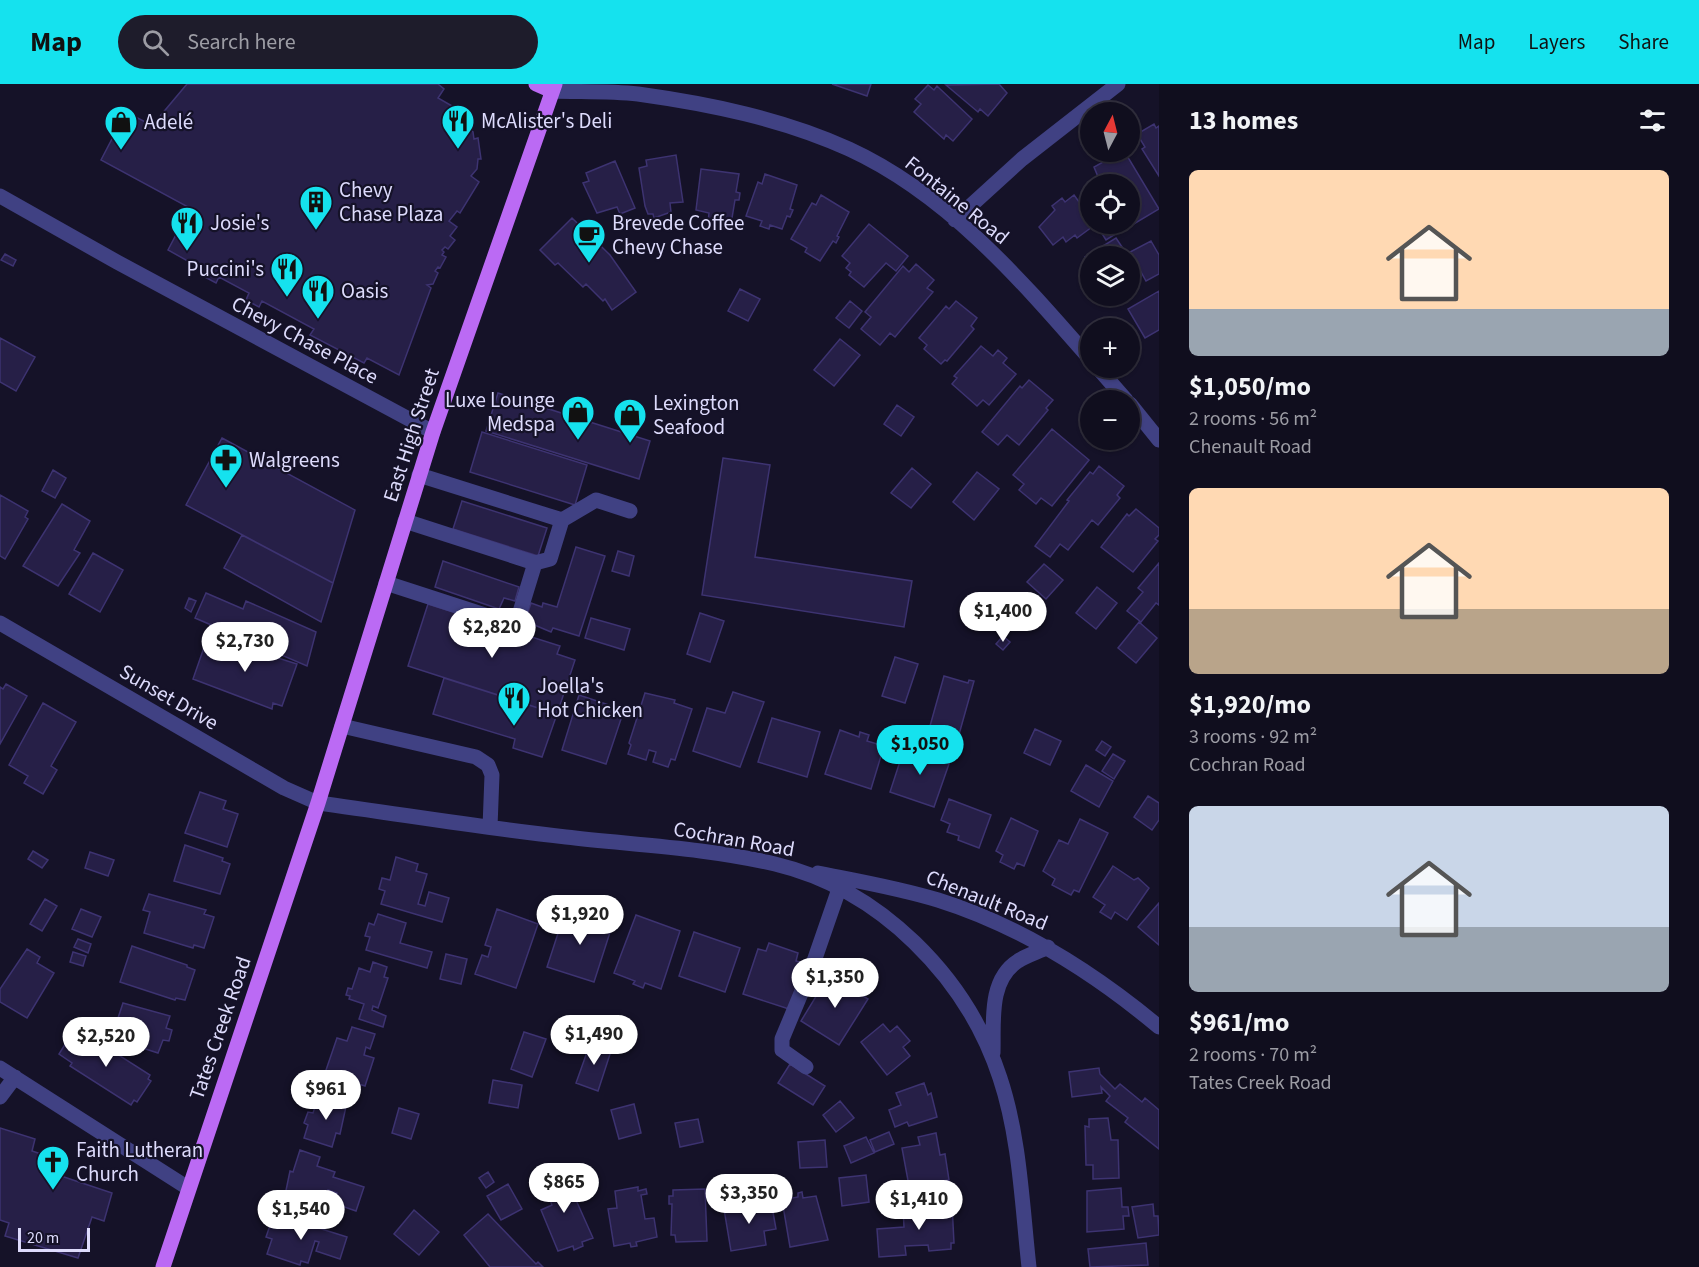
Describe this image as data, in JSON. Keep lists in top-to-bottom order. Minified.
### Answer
{"streets":{"main road":["East High Street","Tates Creek Road"],"street":["Fontaine Road","Chevy Chase Place","Sunset Drive","Cochran Road","Chenault Road"]},"crossings":[["Fontaine Road","East High Street"],["Chevy Chase Place","East High Street"],["East High Street","Sunset Drive"],["East High Street","Cochran Road"],["East High Street","Tates Creek Road"],["Sunset Drive","Cochran Road"],["Sunset Drive","Tates Creek Road"],["Cochran Road","Chenault Road"],["Cochran Road","Tates Creek Road"]],"places":{"restaurant":["McAlister's Deli","Josie's","Puccini's","Oasis","Joella's Hot Chicken"],"shop":["Adelé","Luxe Lounge Medspa","Lexington Seafood"],"building":["Chevy Chase Plaza"],"cafe":["Brevede Coffee Chevy Chase"],"pharmacy":["Walgreens"],"church":["Faith Lutheran Church"]},"scale_bar":"20 m","north":"top","page":{"header":"Map","search":"Search here","nav":["Map","Layers","Share"],"heading":"13 homes","map_buttons":["+","−"],"list":[{"name":"$1,050/mo","note":"2 rooms · 56 m² · Chenault Road"},{"name":"$1,920/mo","note":"3 rooms · 92 m² · Cochran Road"},{"name":"$961/mo","note":"2 rooms · 70 m² · Tates Creek Road"}],"price":["$1,400","$2,820","$2,730","$1,050","$1,920","$1,350","$1,490","$2,520","$961","$865","$3,350","$1,410","$1,540"],"scale":"20 m"}}
